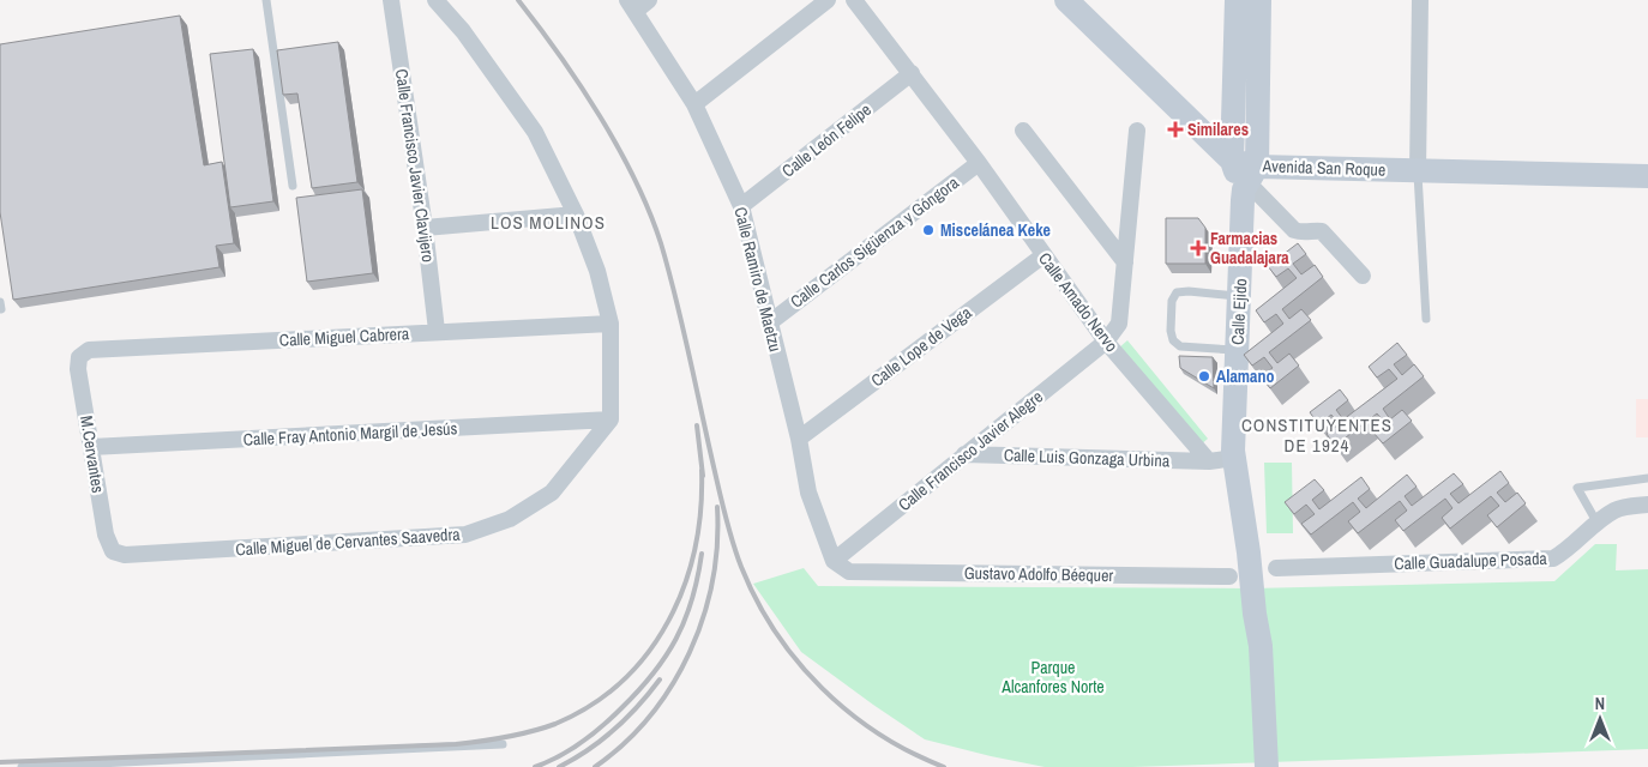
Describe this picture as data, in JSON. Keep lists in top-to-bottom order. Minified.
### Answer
{"streets":{"street":["Calle León Felipe","Calle Francisco Javier Clavijero","Avenida San Roque","Calle Carlos Sigüenza y Góngora","Calle Ramiro de Maetzu","Calle Amado Nervo","Calle Ejido","Calle Miguel Cabrera","Calle Lope de Vega","Calle Fray Antonio Margil de Jesús","Calle Francisco Javier Alegre","M.Cervantes","Calle Luis Gonzaga Urbina","Calle Miguel de Cervantes Saavedra","Calle Guadalupe Posada","Gustavo Adolfo Béequer"]},"crossings":[["Calle León Felipe","Calle Ramiro de Maetzu"],["Calle León Felipe","Calle Amado Nervo"],["Calle Francisco Javier Clavijero","Calle Miguel Cabrera"],["Avenida San Roque","Calle Ejido"],["Calle Carlos Sigüenza y Góngora","Calle Ramiro de Maetzu"],["Calle Carlos Sigüenza y Góngora","Calle Amado Nervo"],["Calle Ramiro de Maetzu","Calle Lope de Vega"],["Calle Ramiro de Maetzu","Calle Francisco Javier Alegre"],["Calle Ramiro de Maetzu","Gustavo Adolfo Béequer"],["Calle Amado Nervo","Calle Lope de Vega"],["Calle Amado Nervo","Calle Francisco Javier Alegre"],["Calle Amado Nervo","Calle Luis Gonzaga Urbina"],["Calle Miguel Cabrera","M.Cervantes"],["Calle Fray Antonio Margil de Jesús","M.Cervantes"],["Calle Fray Antonio Margil de Jesús","Calle Miguel de Cervantes Saavedra"],["Calle Francisco Javier Alegre","Calle Luis Gonzaga Urbina"],["Calle Francisco Javier Alegre","Gustavo Adolfo Béequer"],["M.Cervantes","Calle Miguel de Cervantes Saavedra"]],"districts":["LOS MOLINOS","CONSTITUYENTES DE 1924"],"parks":["Parque Alcanfores Norte"],"places":{"health":["Similares","Farmacias Guadalajara"],"other":["Miscelánea Keke","Alamano"]},"north":"top"}
